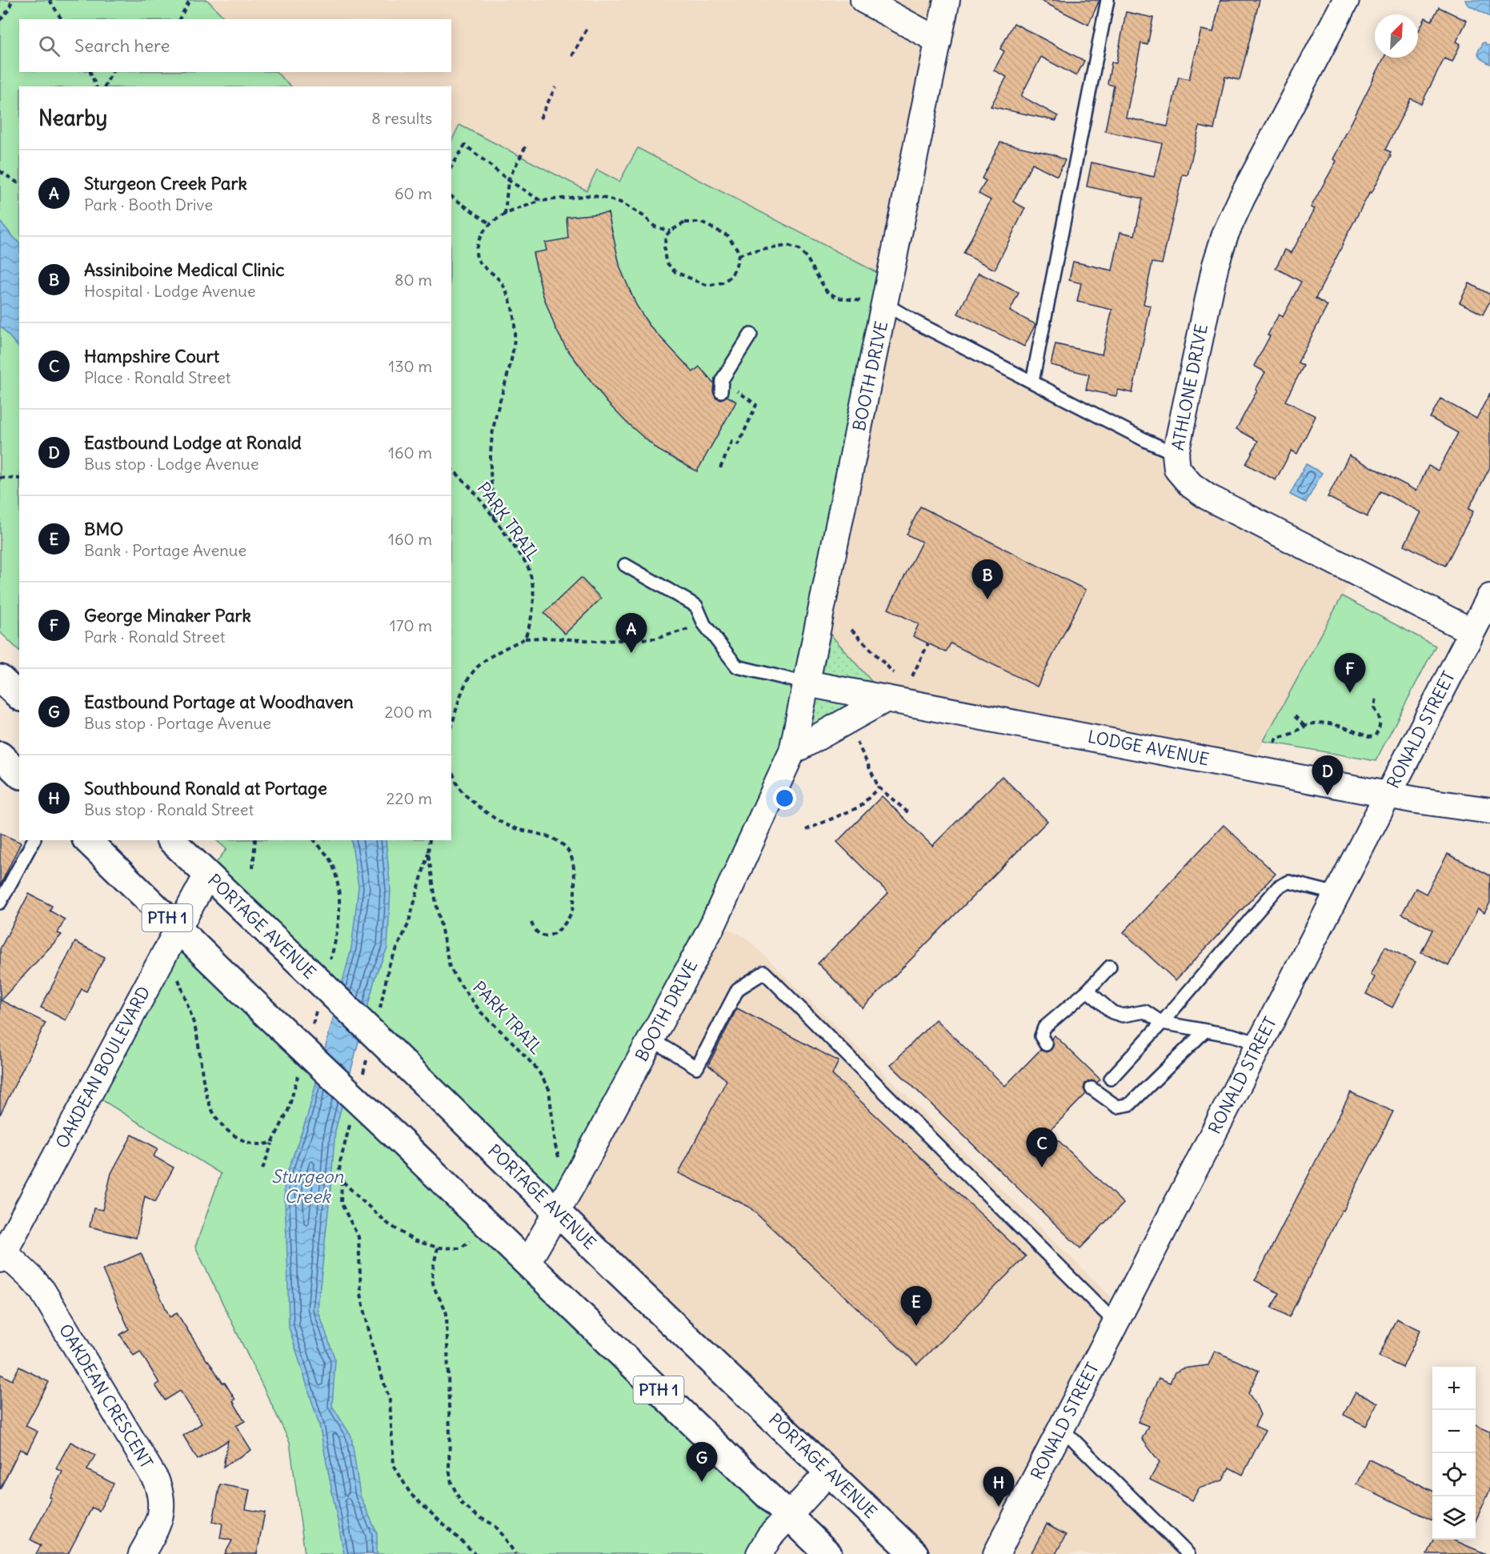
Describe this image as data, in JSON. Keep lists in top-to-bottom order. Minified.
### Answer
{"streets":{"highway":["PTH 1","PORTAGE AVENUE"],"street":["BOOTH DRIVE","ATHLONE DRIVE","RONALD STREET","LODGE AVENUE","OAKDEAN BOULEVARD","OAKDEAN CRESCENT"],"path":["PARK TRAIL"]},"crossings":[["BOOTH DRIVE","PARK TRAIL"],["BOOTH DRIVE","LODGE AVENUE"],["BOOTH DRIVE","PTH 1"],["BOOTH DRIVE","PORTAGE AVENUE"],["ATHLONE DRIVE","RONALD STREET"],["RONALD STREET","LODGE AVENUE"],["PTH 1","OAKDEAN BOULEVARD"],["PORTAGE AVENUE","OAKDEAN BOULEVARD"],["OAKDEAN BOULEVARD","OAKDEAN CRESCENT"]],"water":["Sturgeon Creek"],"north":"top right","page":{"search":"Search here","heading":["Nearby","8 results"],"list":[{"mark":"A","name":"Sturgeon Creek Park","note":"Park · Booth Drive","value":"60 m"},{"mark":"B","name":"Assiniboine Medical Clinic","note":"Hospital · Lodge Avenue","value":"80 m"},{"mark":"C","name":"Hampshire Court","note":"Place · Ronald Street","value":"130 m"},{"mark":"D","name":"Eastbound Lodge at Ronald","note":"Bus stop · Lodge Avenue","value":"160 m"},{"mark":"E","name":"BMO","note":"Bank · Portage Avenue","value":"160 m"},{"mark":"F","name":"George Minaker Park","note":"Park · Ronald Street","value":"170 m"},{"mark":"G","name":"Eastbound Portage at Woodhaven","note":"Bus stop · Portage Avenue","value":"200 m"},{"mark":"H","name":"Southbound Ronald at Portage","note":"Bus stop · Ronald Street","value":"220 m"}],"pins":["B","A","F","D","C","E","G","H"],"map_buttons":["+","−"]}}
